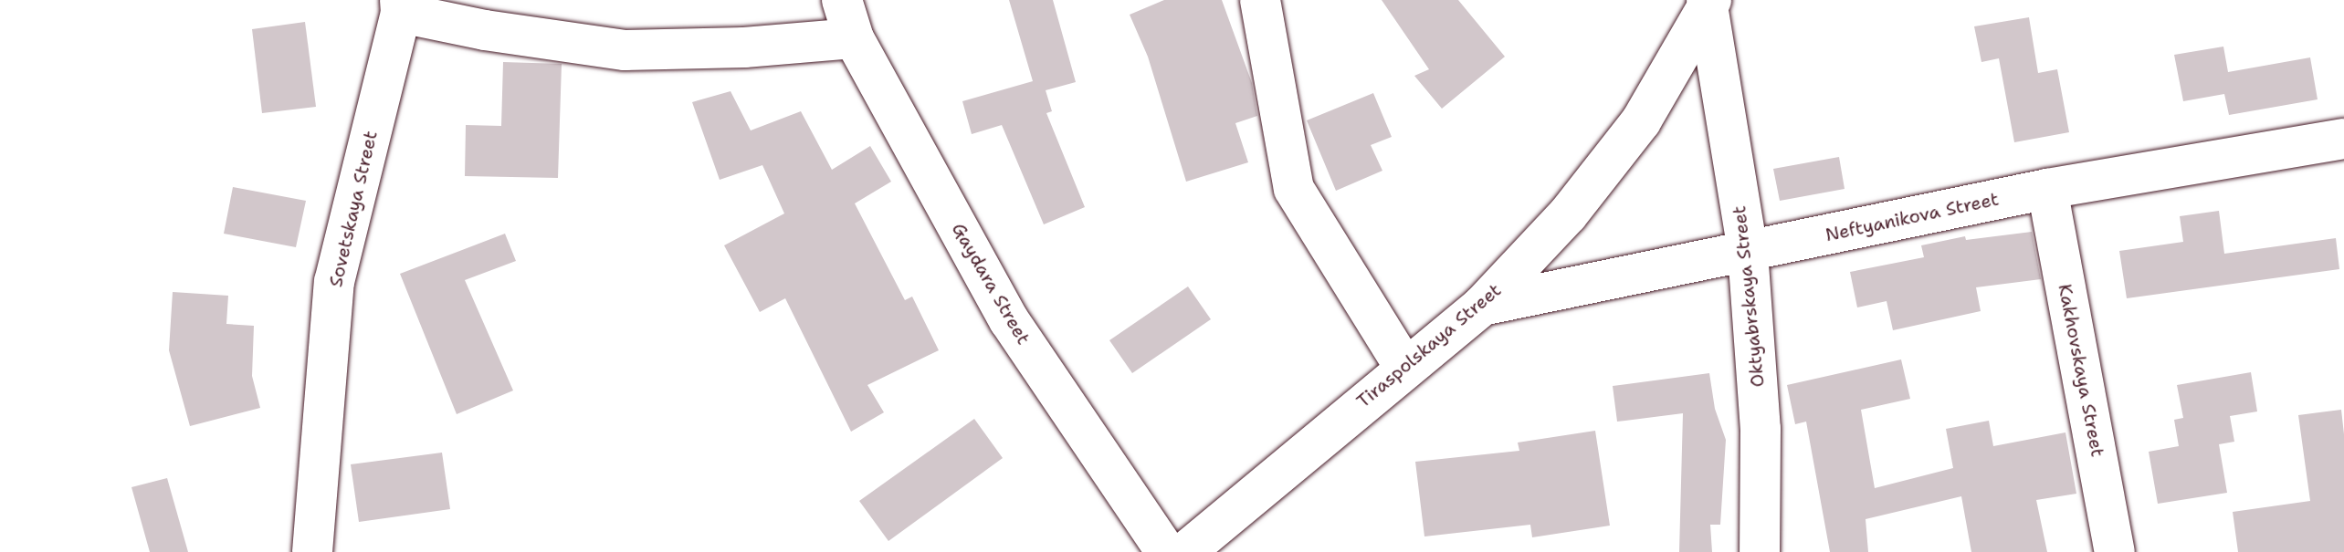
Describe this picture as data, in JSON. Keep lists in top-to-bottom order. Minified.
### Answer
{"streets":{"street":["Sovetskaya Street","Neftyanikova Street","Gaydara Street","Oktyabrskaya Street","Tiraspolskaya Street","Kakhovskaya Street"]},"crossings":[["Neftyanikova Street","Oktyabrskaya Street"],["Neftyanikova Street","Tiraspolskaya Street"],["Neftyanikova Street","Kakhovskaya Street"],["Oktyabrskaya Street","Tiraspolskaya Street"]]}
